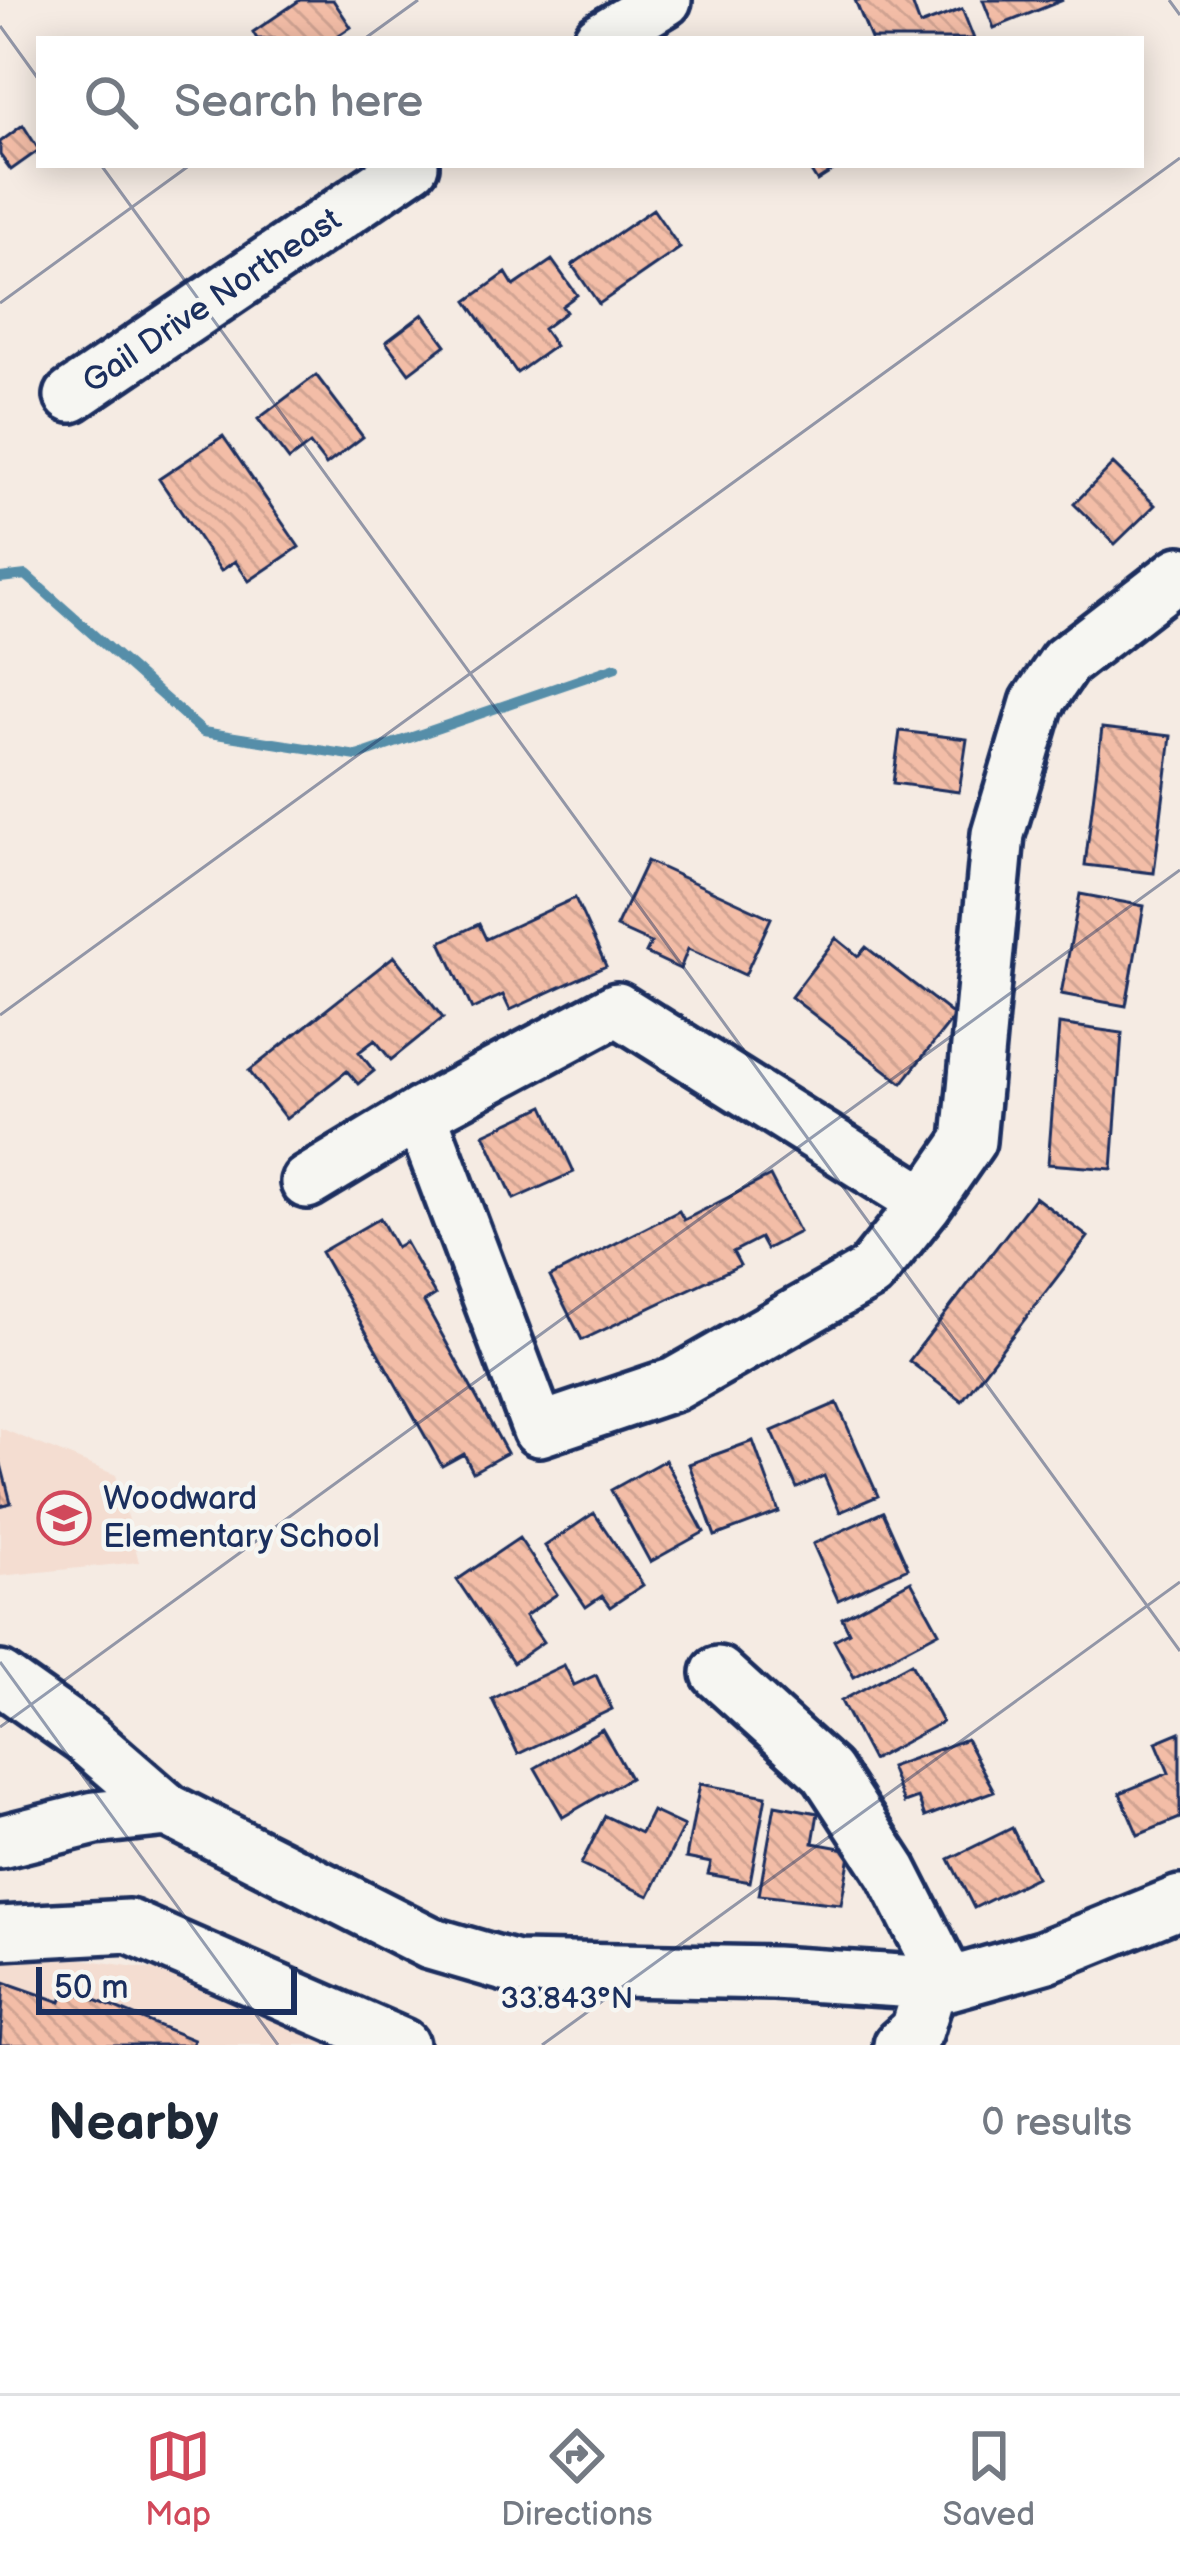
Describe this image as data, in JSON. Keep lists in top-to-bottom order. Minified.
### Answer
{"streets":{"street":["Gail Drive Northeast"]},"places":{"school or university":["Woodward Elementary School"]},"scale_bar":"50 m","page":{"search":"Search here","scale":"50 m","heading":["Nearby","0 results"],"nav":["Map","Directions","Saved"]},"coordinates":["33.843°N"]}
